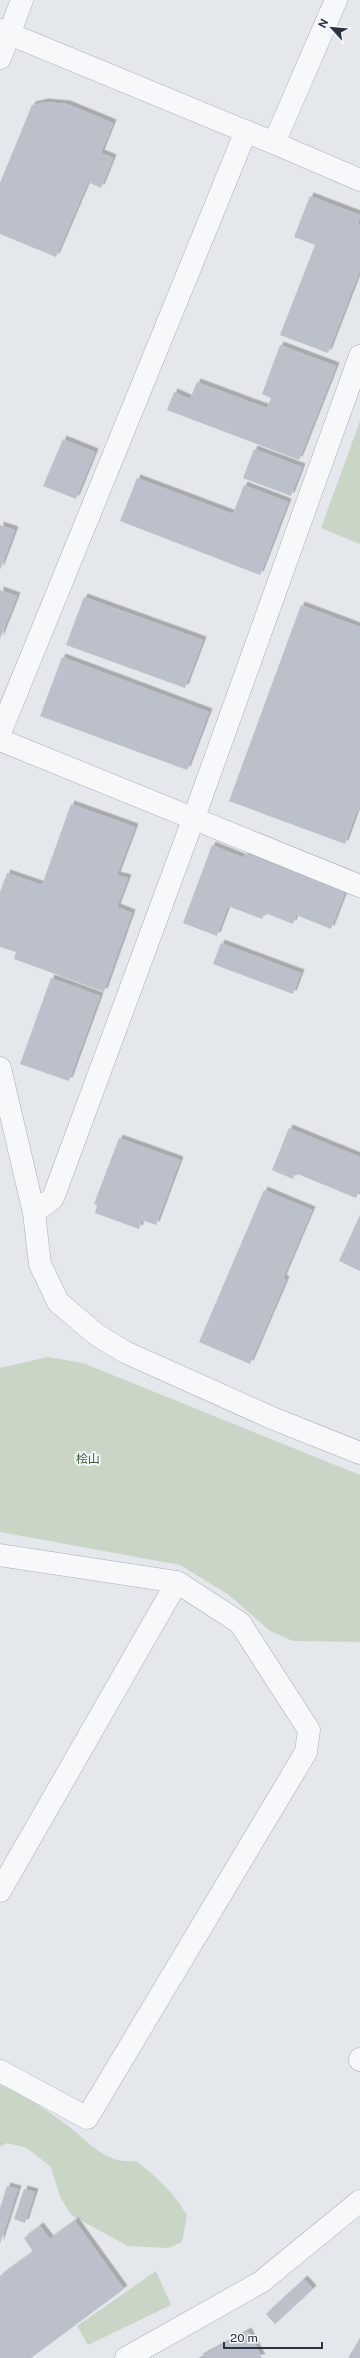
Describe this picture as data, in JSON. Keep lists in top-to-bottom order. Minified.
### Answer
{"parks":["桧山"],"scale_bar":"20 m","north":"top left"}
